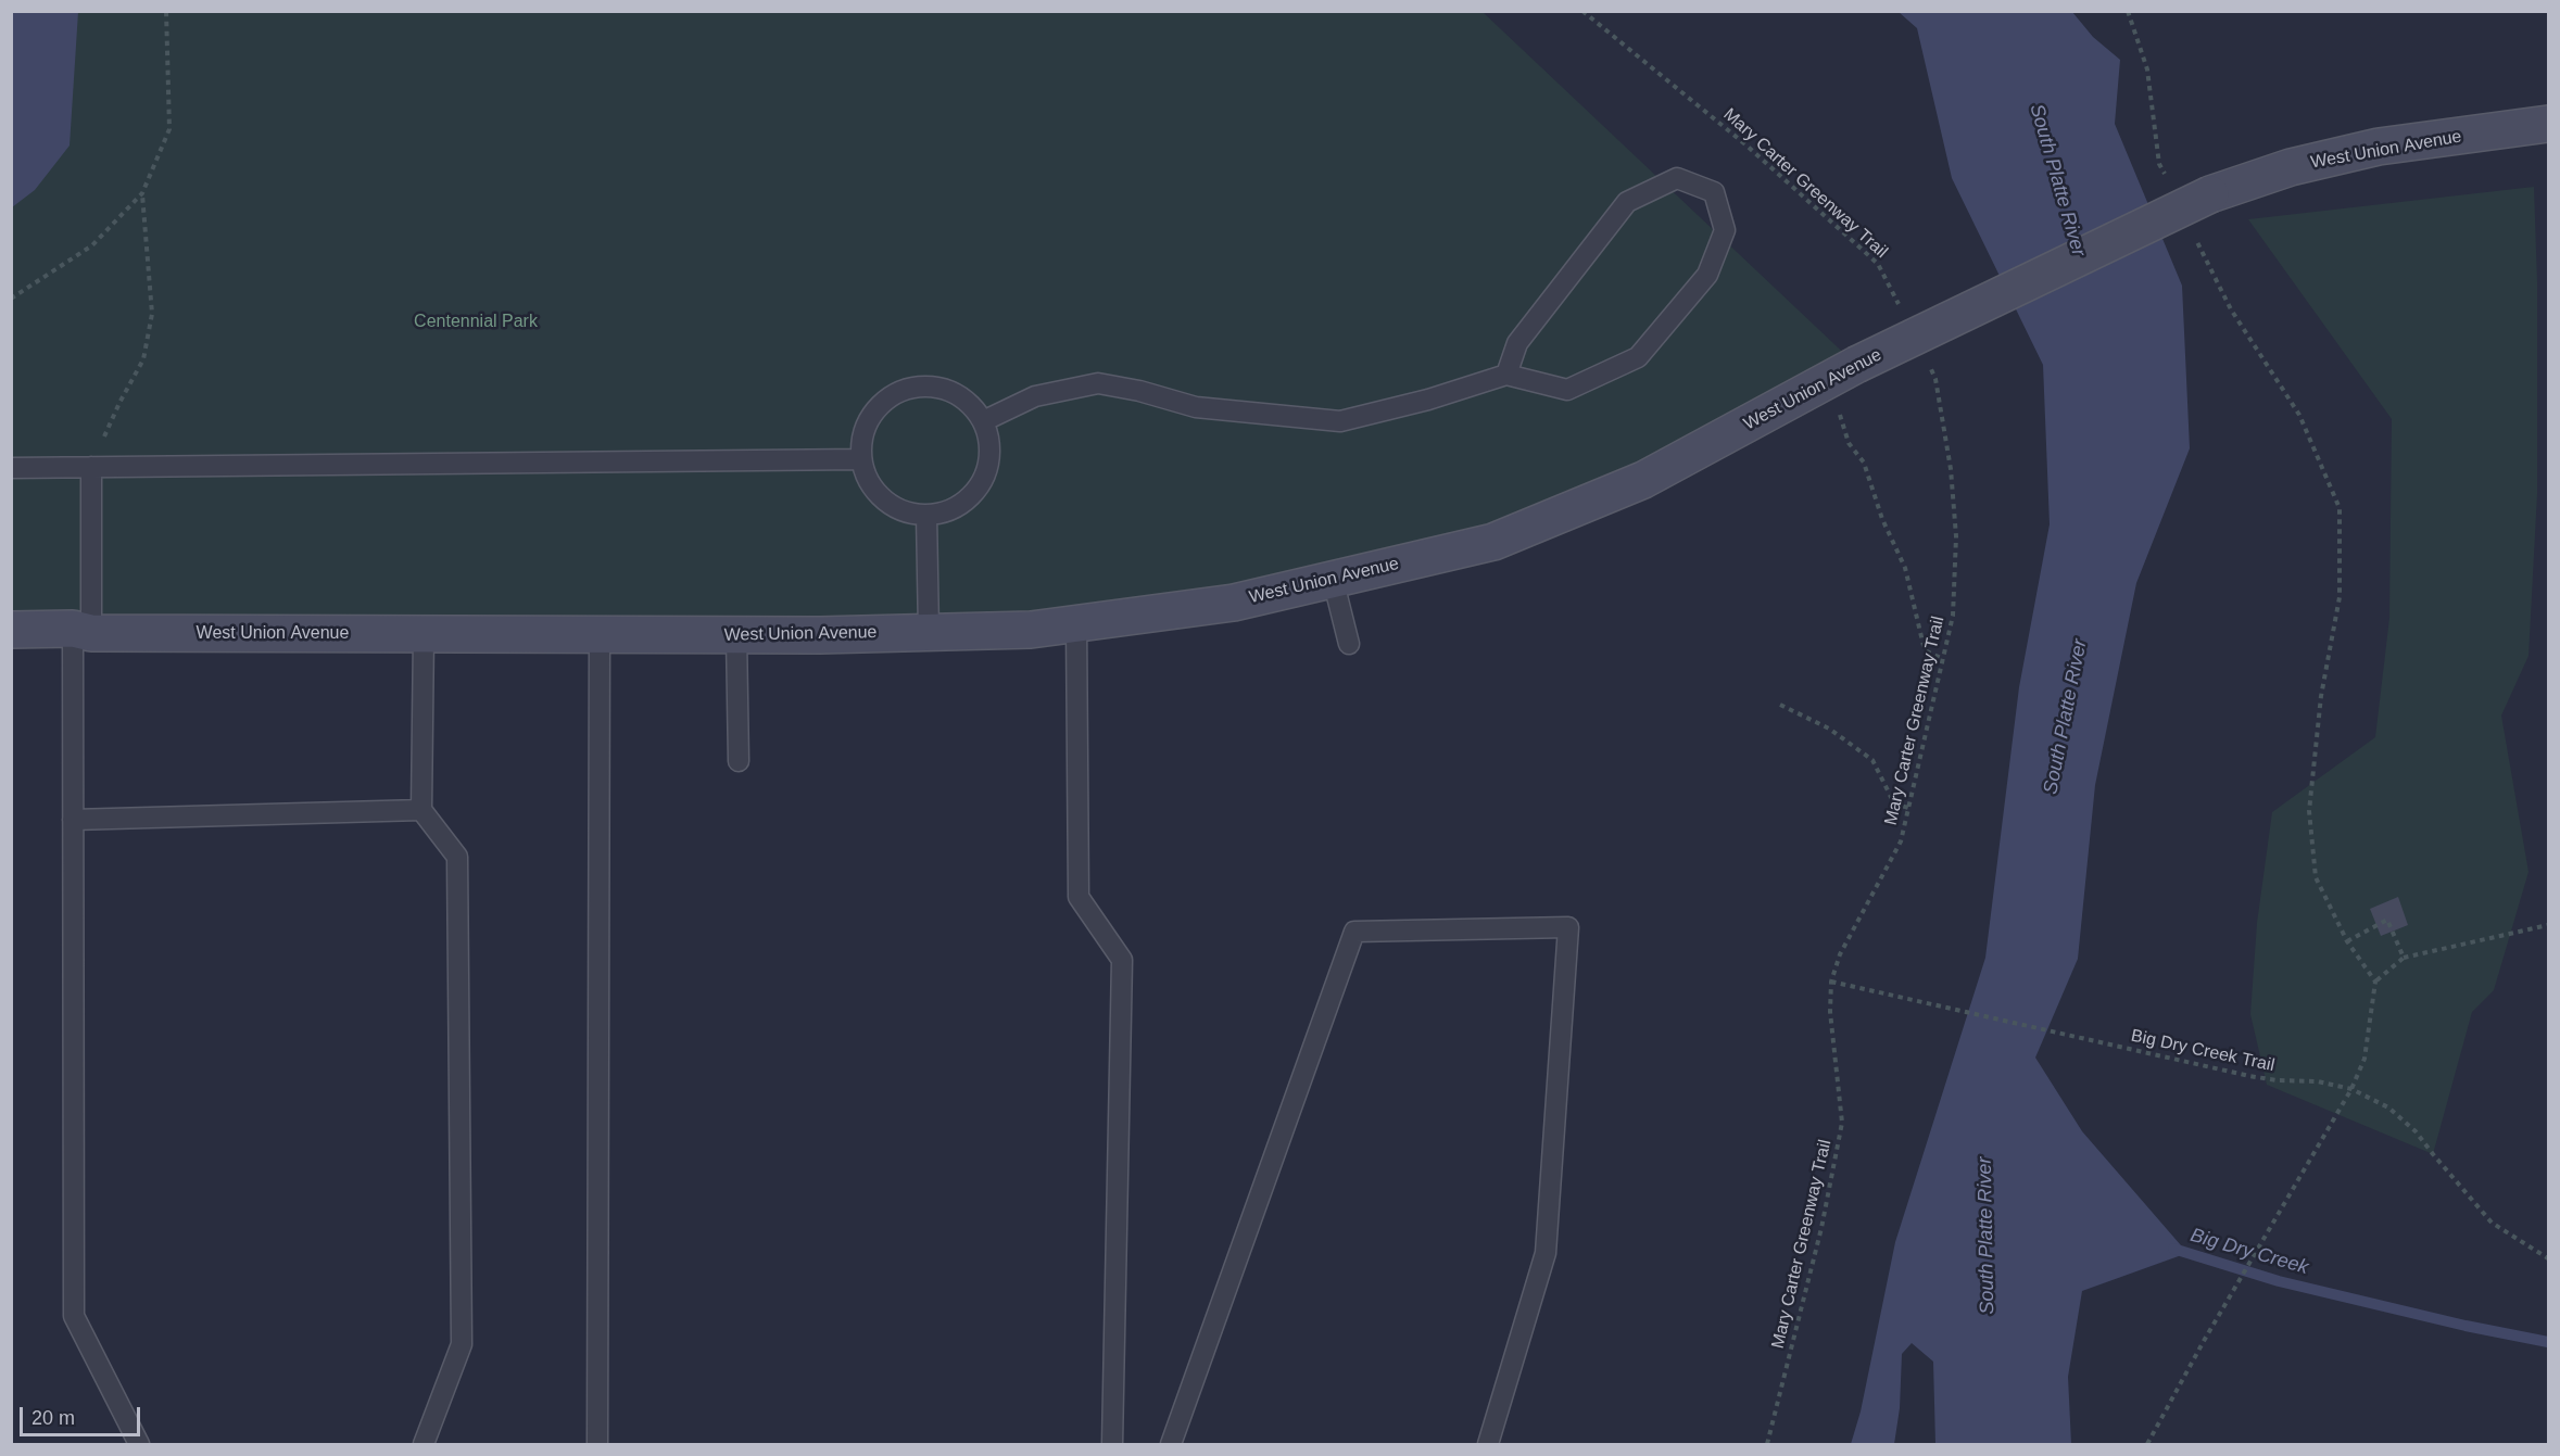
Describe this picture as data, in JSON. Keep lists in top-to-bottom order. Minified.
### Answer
{"streets":{"street":["West Union Avenue"],"path":["Mary Carter Greenway Trail","Big Dry Creek Trail"]},"crossings":[["Mary Carter Greenway Trail","Big Dry Creek Trail"]],"water":["South Platte River","Big Dry Creek"],"parks":["Centennial Park"],"scale_bar":"20 m"}
